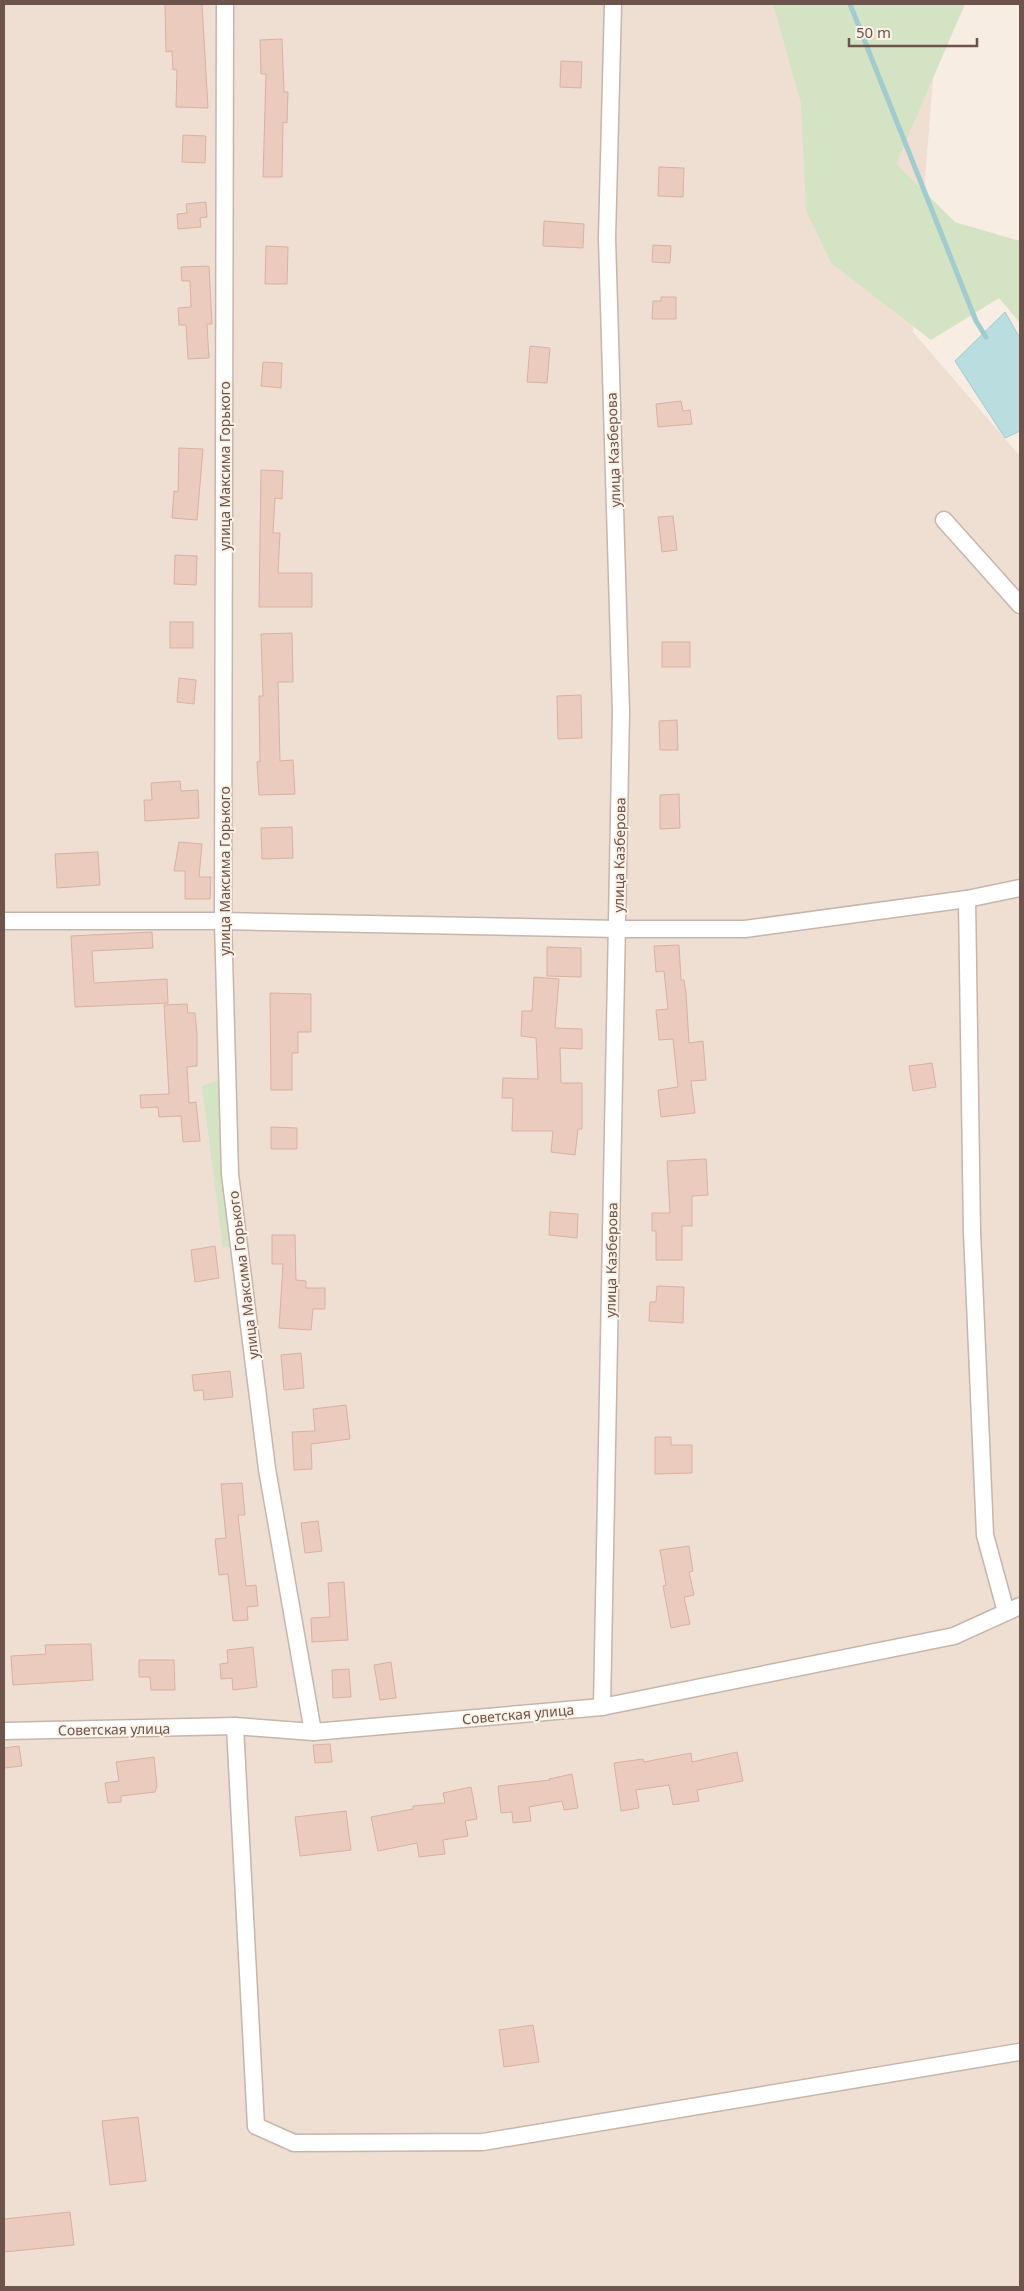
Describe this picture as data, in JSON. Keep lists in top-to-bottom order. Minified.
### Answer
{"streets":{"street":["улица Казберова","улица Максима Горького","Советская улица"]},"crossings":[["улица Казберова","Советская улица"],["улица Максима Горького","Советская улица"]],"scale_bar":"50 m"}
